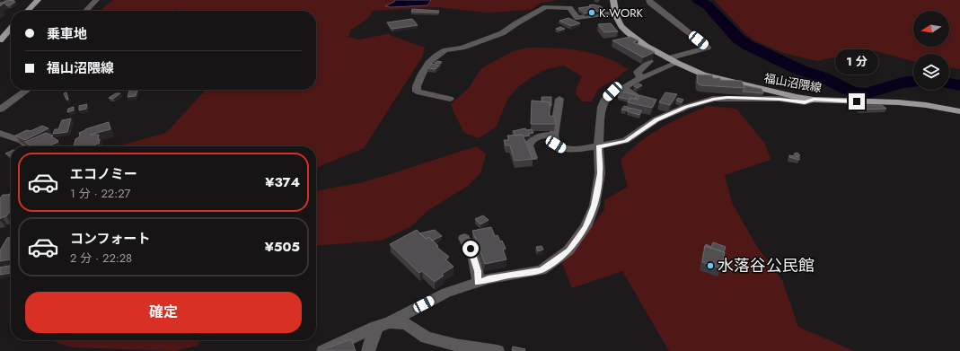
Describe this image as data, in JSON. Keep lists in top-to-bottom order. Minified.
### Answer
{"streets":{"main road":["福山沼隈線"]},"places":["K.WORK","水落谷公民館"],"north":"left","page":{"banner":["乗車地","福山沼隈線"],"bubble":"1 分","list":[{"name":"エコノミー","note":"1 分 · 22:27","value":"¥374"},{"name":"コンフォート","note":"2 分 · 22:28","value":"¥505"}],"buttons":"確定"}}
